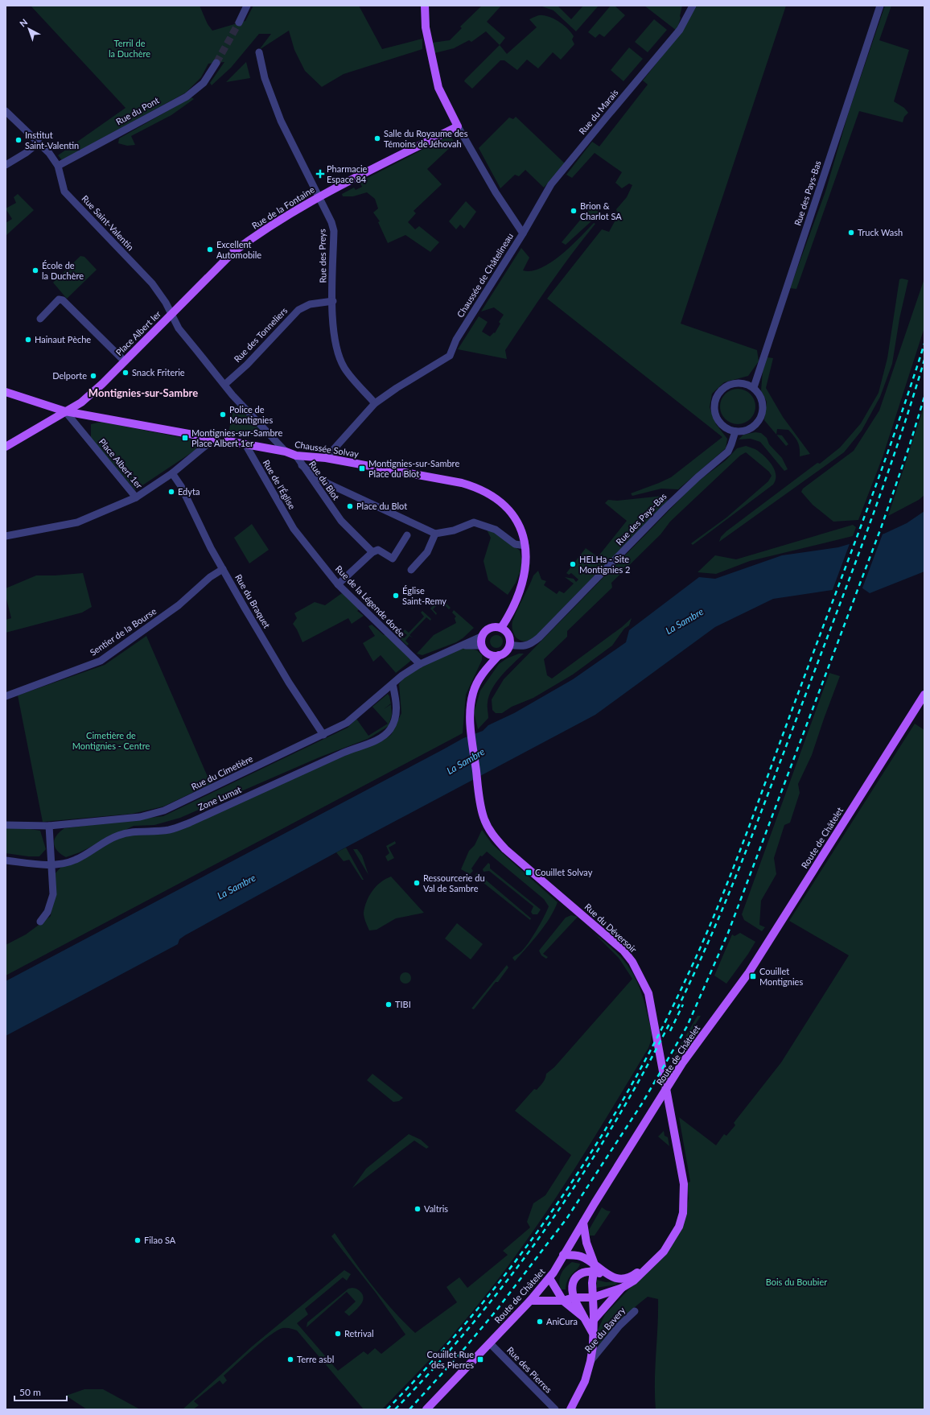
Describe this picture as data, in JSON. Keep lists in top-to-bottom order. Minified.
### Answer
{"streets":{"main road":["Rue de la Fontaine","Chaussée de Châtelineau","Place Albert Ier","Chaussée Solvay","Route de Châtelet","Rue du Déversoir"],"street":["Rue du Pont","Rue du Marais","Rue des Pays-Bas","Rue Saint-Valentin","Rue des Preys","Rue des Tonneliers","Place Albert 1er","Rue du Blot","Rue de l'Église","Rue du Braquet","Rue de la Légende dorée","Sentier de la Bourse","Rue du Cimetière","Zone Lumat","Rue du Bavery","Rue des Pierres"]},"crossings":[["Rue du Pont","Rue Saint-Valentin"],["Rue du Marais","Chaussée de Châtelineau"],["Rue des Pays-Bas","Chaussée Solvay"],["Rue des Pays-Bas","Rue du Déversoir"],["Rue de la Fontaine","Rue Saint-Valentin"],["Rue de la Fontaine","Rue des Preys"],["Rue de la Fontaine","Chaussée de Châtelineau"],["Rue de la Fontaine","Place Albert Ier"],["Rue Saint-Valentin","Place Albert Ier"],["Rue des Preys","Chaussée de Châtelineau"],["Rue des Preys","Rue des Tonneliers"],["Chaussée de Châtelineau","Chaussée Solvay"],["Place Albert Ier","Rue des Tonneliers"],["Place Albert Ier","Chaussée Solvay"],["Place Albert Ier","Place Albert 1er"],["Chaussée Solvay","Place Albert 1er"],["Chaussée Solvay","Rue du Blot"],["Chaussée Solvay","Rue de l'Église"],["Chaussée Solvay","Rue du Déversoir"],["Place Albert 1er","Rue du Braquet"],["Rue de l'Église","Rue de la Légende dorée"],["Rue du Braquet","Sentier de la Bourse"],["Rue du Braquet","Rue du Cimetière"],["Rue de la Légende dorée","Rue du Cimetière"],["Rue du Cimetière","Zone Lumat"],["Route de Châtelet","Rue du Déversoir"],["Route de Châtelet","Rue des Pierres"]],"districts":["Montignies-sur-Sambre"],"water":["La Sambre"],"parks":["Terril de la Duchère","Cimetière de Montignies - Centre","Bois du Boubier"],"places":{"other":["Salle du Royaume des Témoins de Jéhovah","Institut Saint-Valentin","Brion & Charlot SA","Truck Wash","Excellent Automobile","École de la Duchère","Hainaut Pèche","Snack Friterie","Delporte","Police de Montignies","Edyta","Place du Blot","HELHa - Site Montignies 2","Église Saint-Remy","Ressourcerie du Val de Sambre","TIBI","Valtris","Filao SA","AniCura","Retrival","Terre asbl"],"health":["Pharmacie Espace 84"],"transit":["Montignies-sur-Sambre Place Albert 1er","Montignies-sur-Sambre Place du Blot","Couillet Solvay","Couillet Montignies","Couillet Rue des Pierres"]},"scale_bar":"50 m","north":"top left"}
